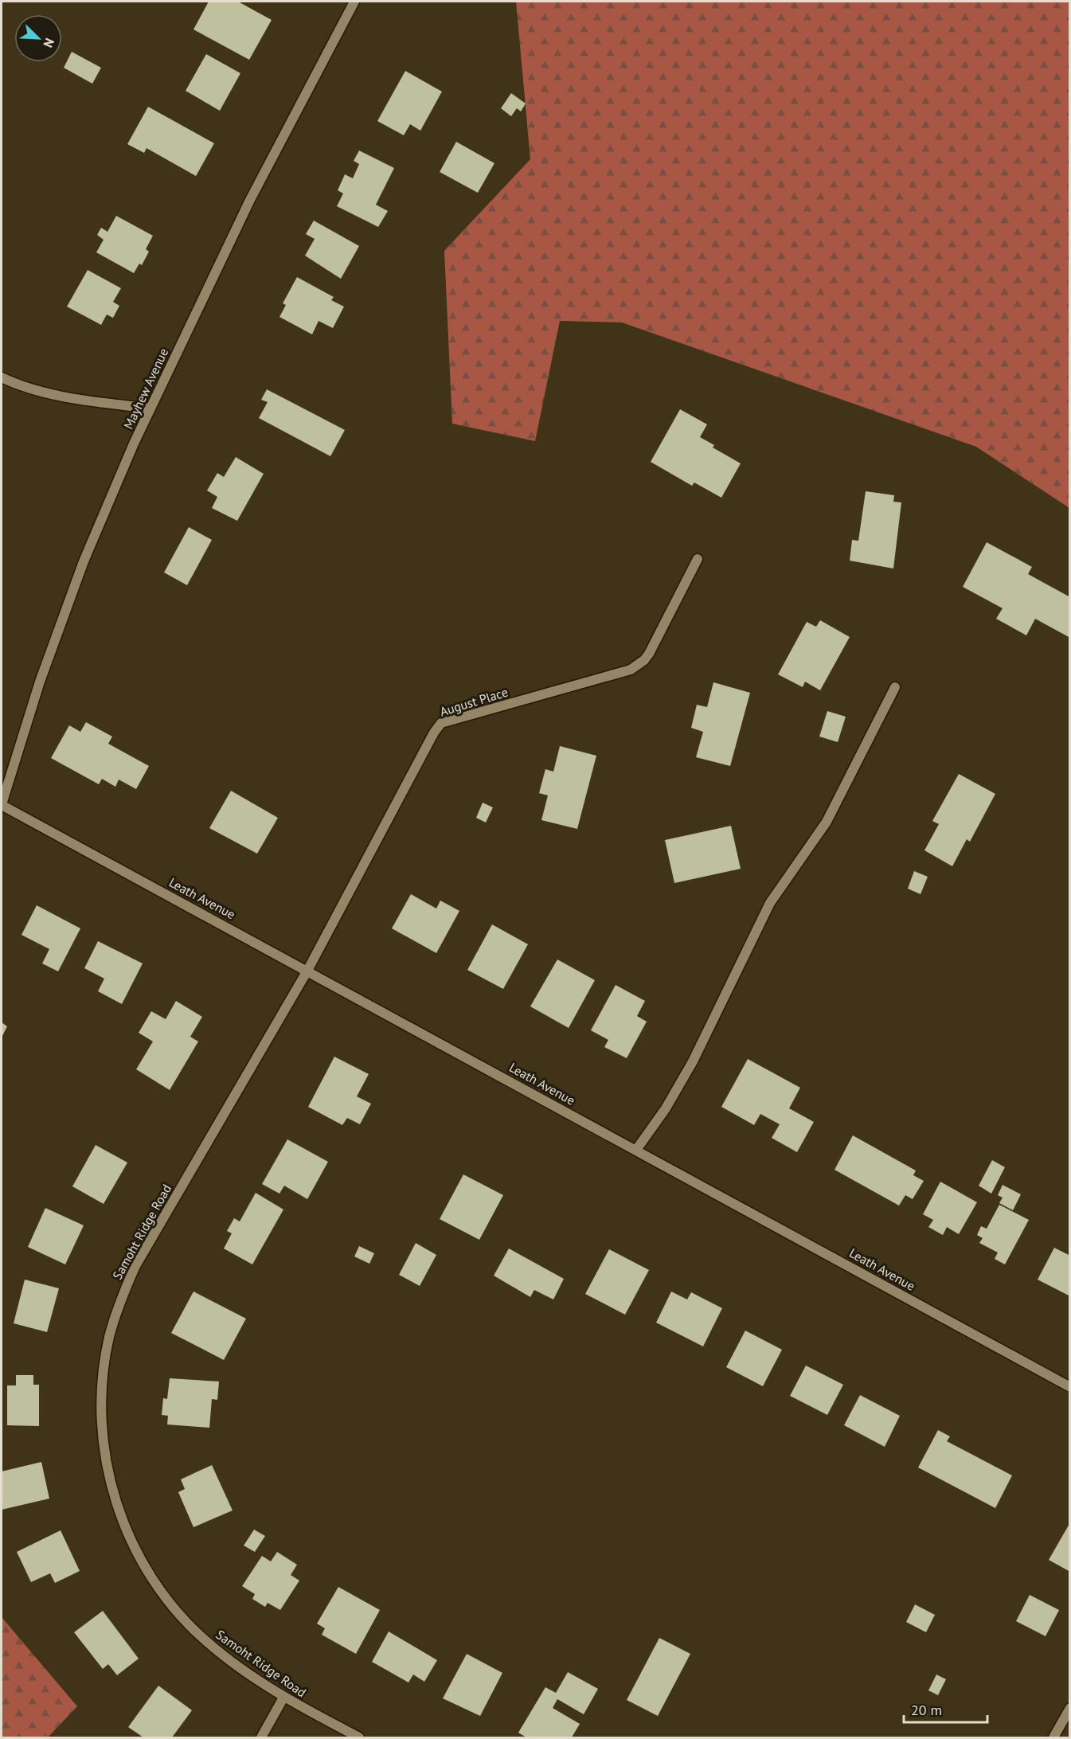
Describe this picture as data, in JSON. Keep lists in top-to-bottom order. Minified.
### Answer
{"streets":{"street":["Mayhew Avenue","August Place","Leath Avenue","Samoht Ridge Road"]},"crossings":[["Mayhew Avenue","Leath Avenue"],["August Place","Leath Avenue"],["August Place","Samoht Ridge Road"],["Leath Avenue","Samoht Ridge Road"]],"scale_bar":"20 m","north":"bottom right"}
